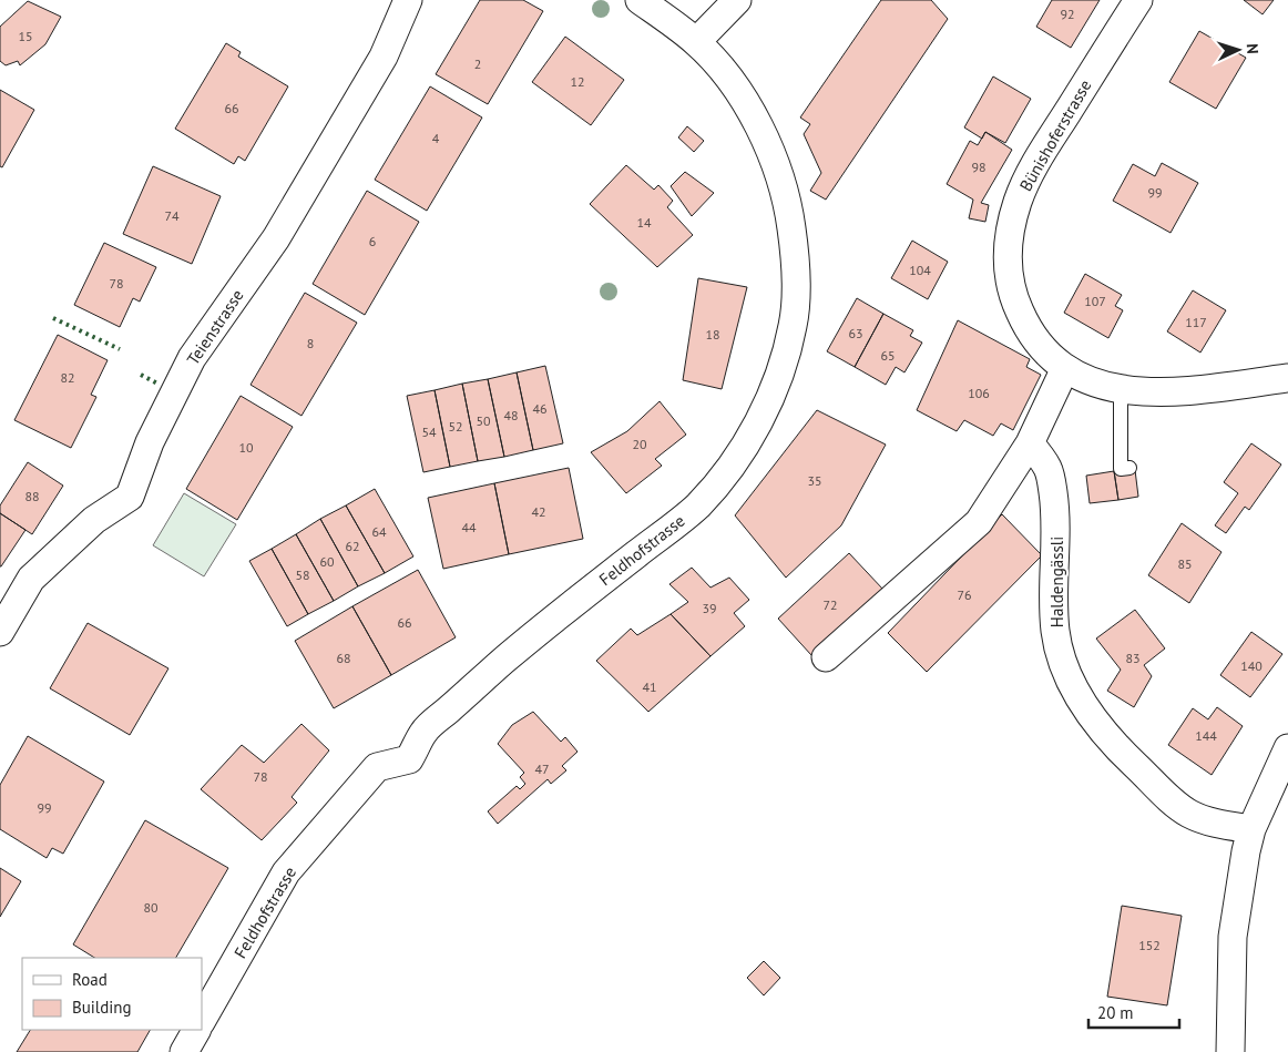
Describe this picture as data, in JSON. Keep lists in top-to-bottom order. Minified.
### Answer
{"streets":{"street":["Bünishoferstrasse","Teienstrasse","Feldhofstrasse","Haldengässli"]},"house_numbers":["92","15","2","12","66","4","98","99","74","14","6","104","78","107","117","63","18","8","65","82","106","46","48","50","52","54","20","10","35","88","42","44","64","62","60","85","58","76","72","39","66","68","83","140","41","144","47","78","99","80","152"],"legend":["Road","Building"],"scale_bar":"20 m","north":"right"}
